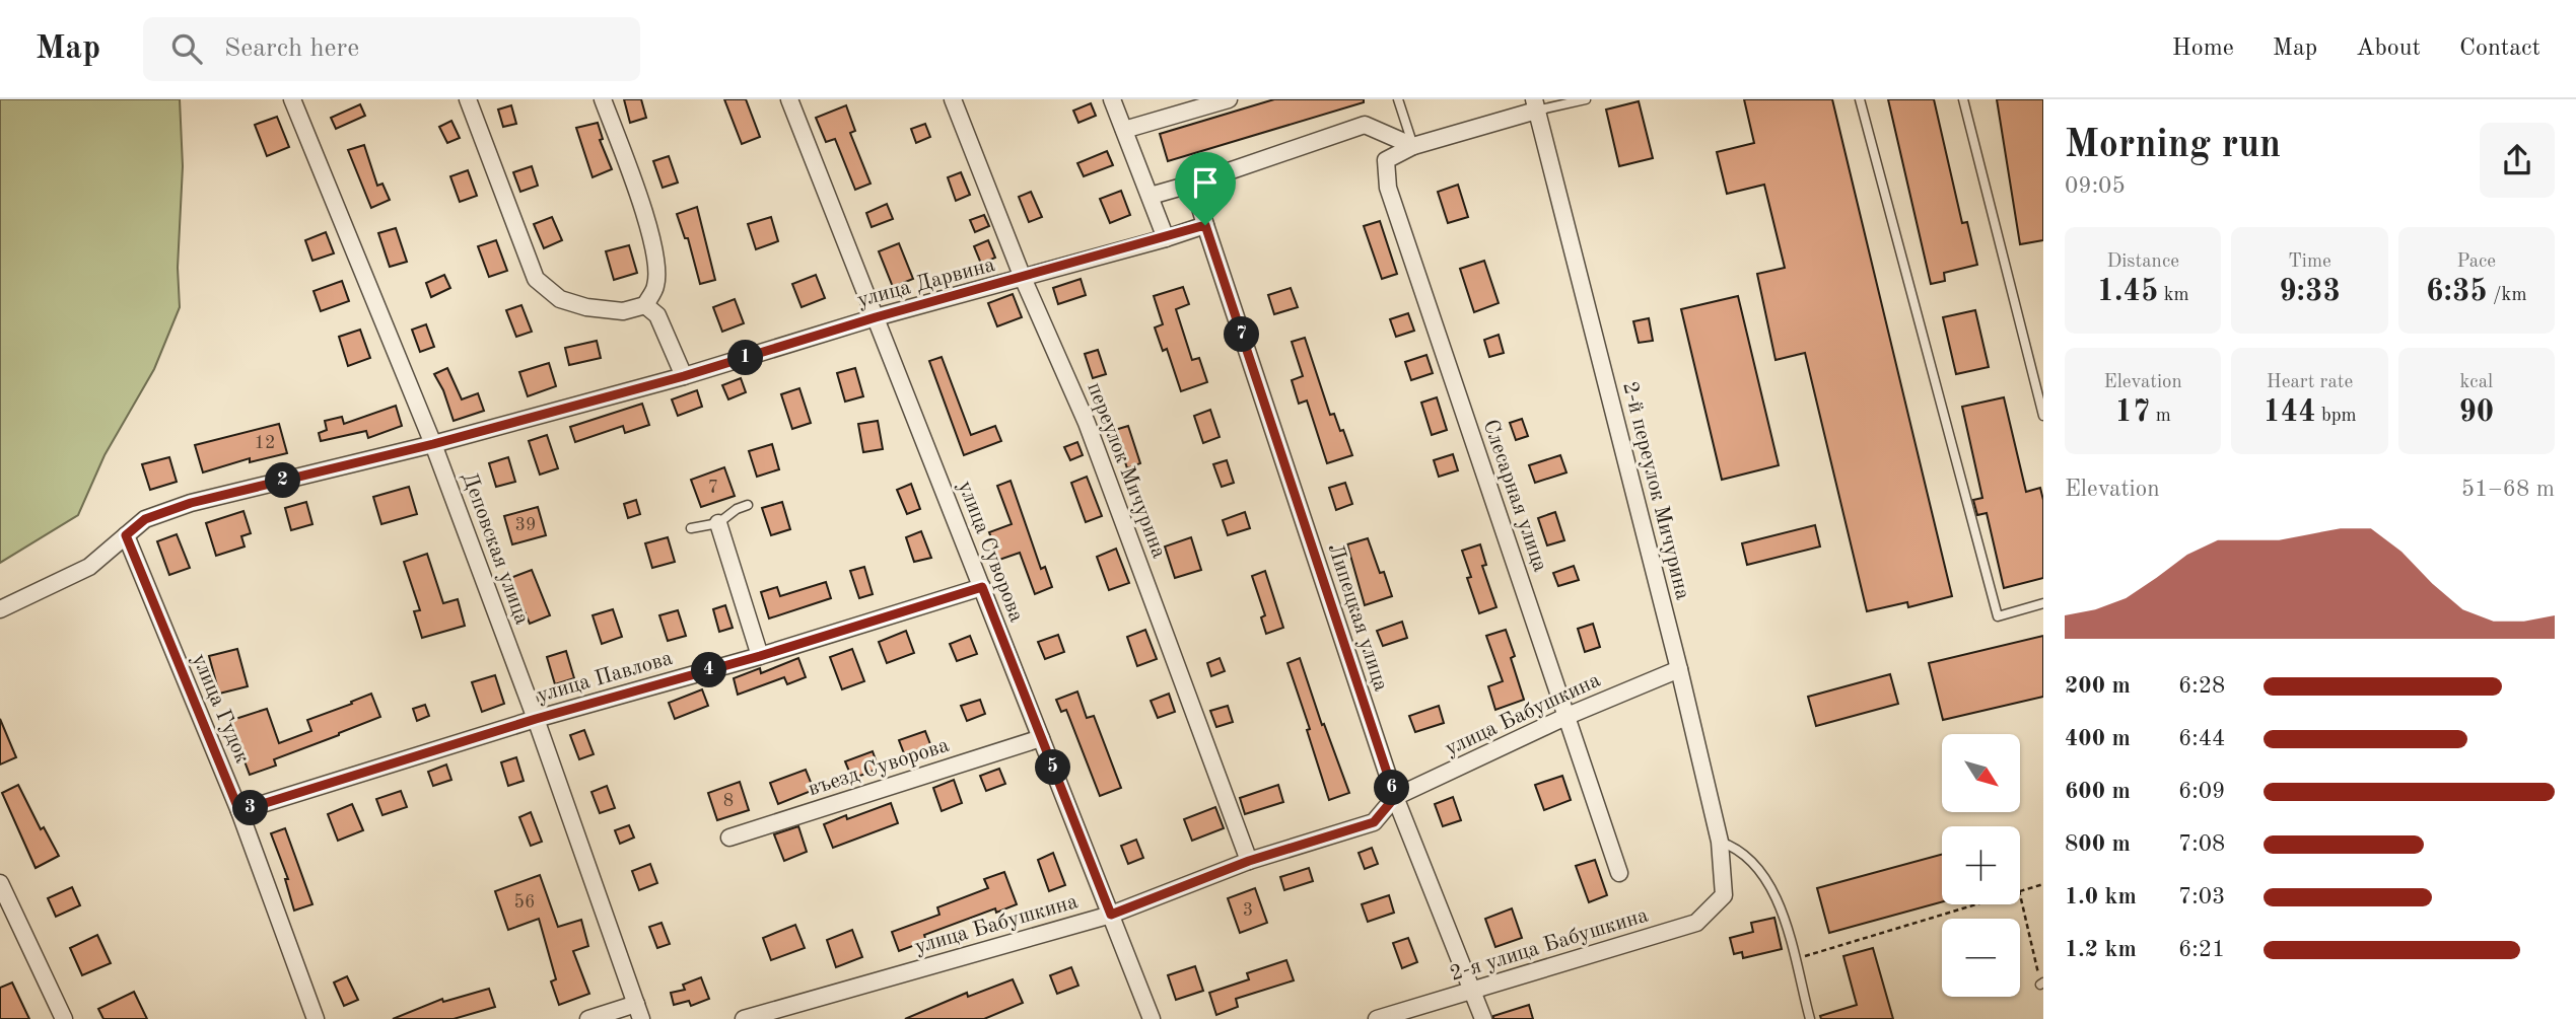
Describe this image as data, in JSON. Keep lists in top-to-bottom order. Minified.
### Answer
{"streets":{"street":["улица Дарвина","переулок Мичурина","2-й переулок Мичурина","Слесарная улица","Деповская улица","улица Суворова","Липецкая улица","улица Павлова","улица Гудок","улица Бабушкина","въезд Суворова","2-я улица Бабушкина"]},"crossings":[["улица Дарвина","переулок Мичурина"],["улица Дарвина","Деповская улица"],["улица Дарвина","улица Суворова"],["улица Дарвина","Липецкая улица"],["улица Дарвина","улица Гудок"],["переулок Мичурина","улица Бабушкина"],["2-й переулок Мичурина","улица Бабушкина"],["2-й переулок Мичурина","2-я улица Бабушкина"],["Слесарная улица","улица Бабушкина"],["Деповская улица","улица Павлова"],["улица Суворова","улица Павлова"],["улица Суворова","улица Бабушкина"],["улица Суворова","въезд Суворова"],["Липецкая улица","улица Бабушкина"],["Липецкая улица","2-я улица Бабушкина"],["улица Павлова","улица Гудок"]],"house_numbers":["12","7","39","8","56","3"],"north":"bottom right","page":{"header":"Map","search":"Search here","nav":["Home","Map","About","Contact"],"heading":["Morning run","09:05"],"stats":[["Distance","1.45 km"],["Time","9:33"],["Pace","6:35 /km"],["Elevation","17 m"],["Heart rate","144 bpm"],["kcal","90"]],"pins":["7","1","2","4","5","6","3"],"chart":["Elevation","51–68 m"],"list":[{"name":"200 m","note":"6:28"},{"name":"400 m","note":"6:44"},{"name":"600 m","note":"6:09"},{"name":"800 m","note":"7:08"},{"name":"1.0 km","note":"7:03"},{"name":"1.2 km","note":"6:21"}],"map_buttons":["+","−"]}}
